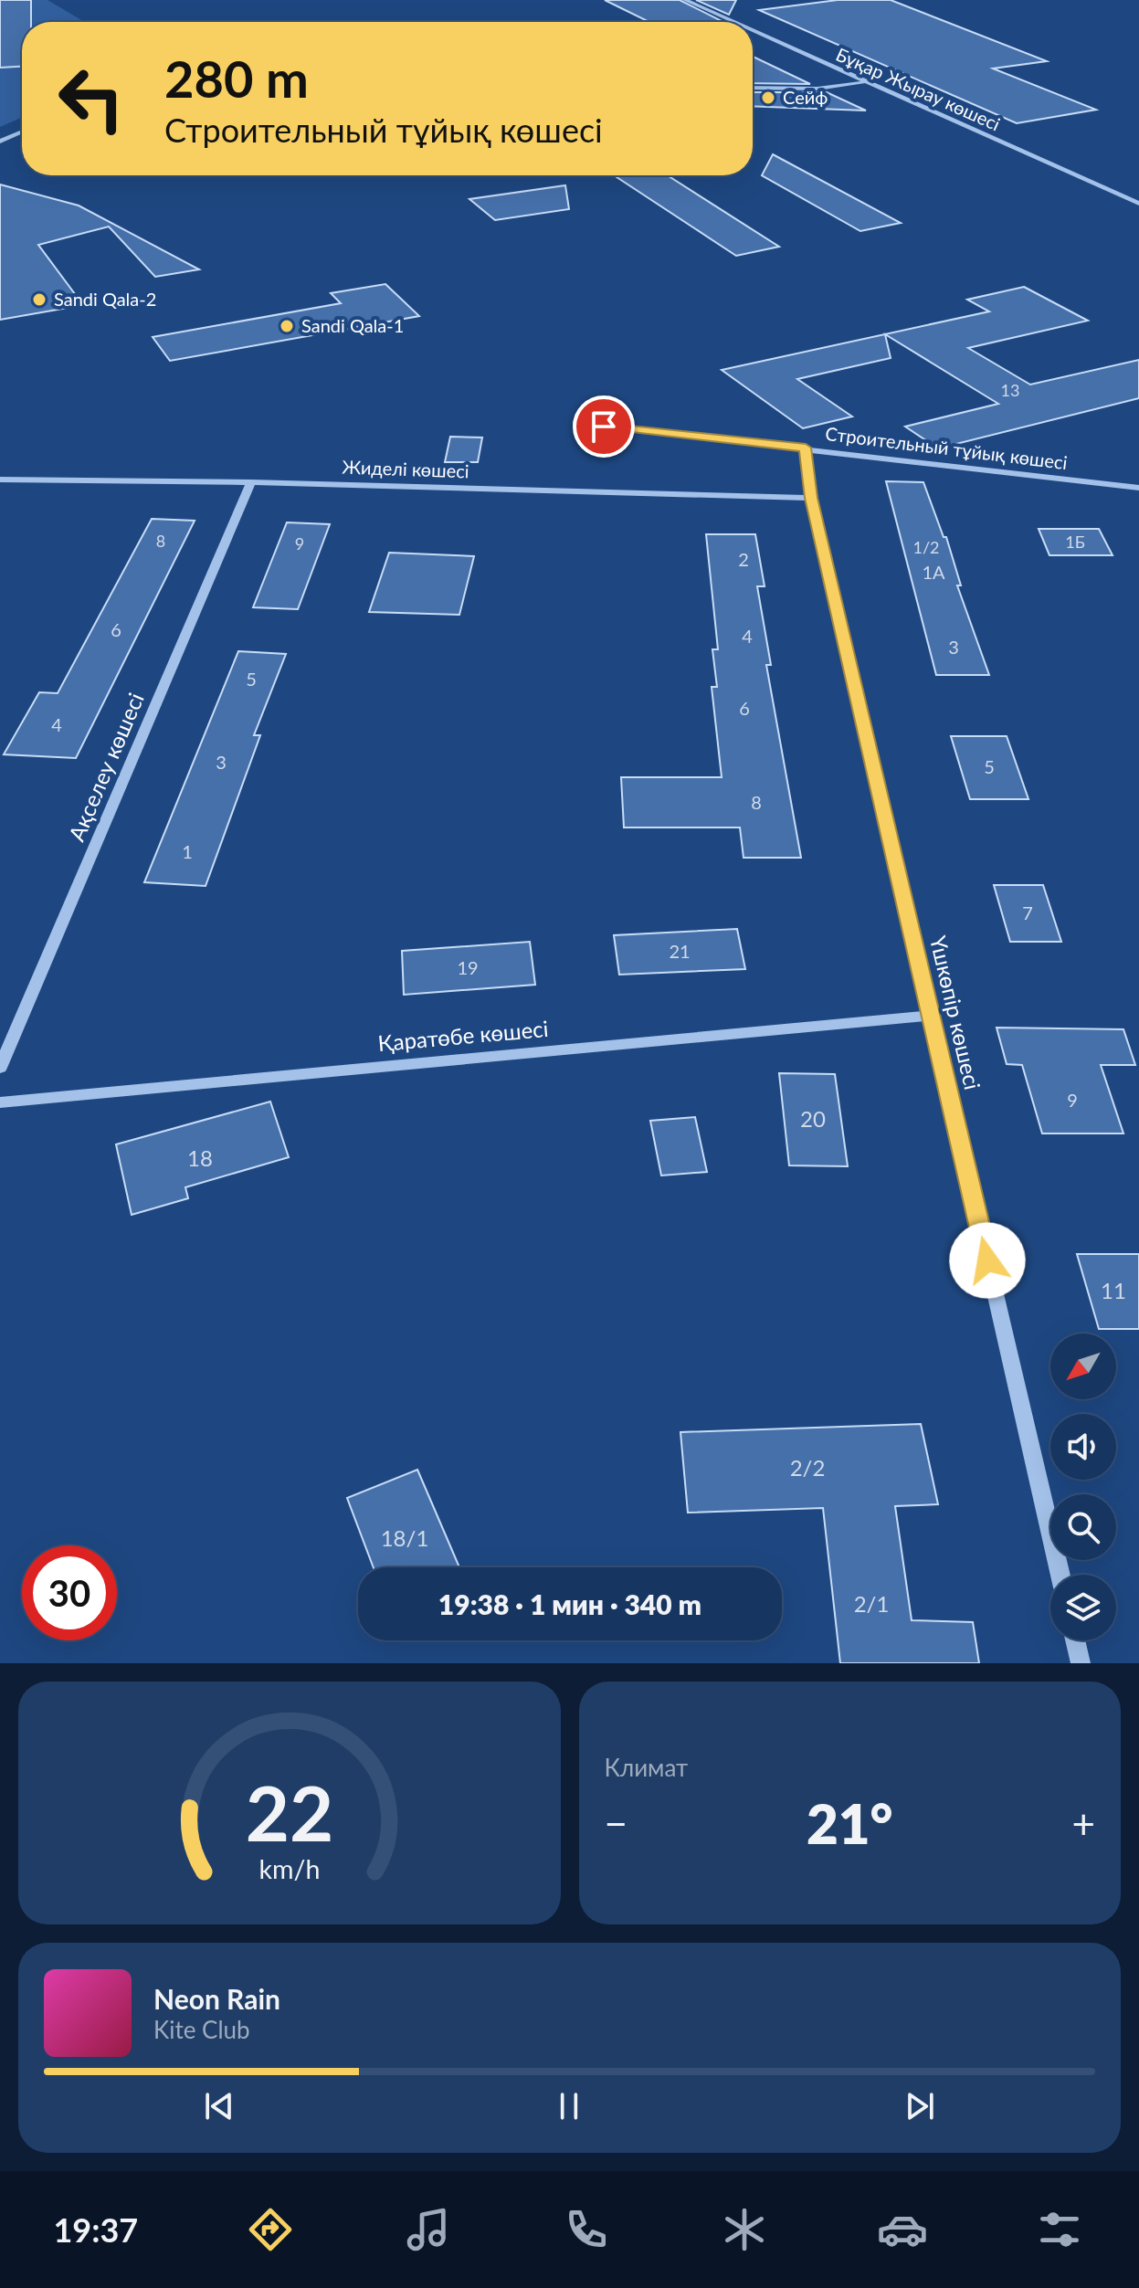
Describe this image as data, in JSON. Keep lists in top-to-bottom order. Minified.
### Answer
{"streets":{"street":["Бұқар Жырау көшесі","Строительный тұйық көшесі","Жиделі көшесі","Ақселеу көшесі","Үшкөпір көшесі","Қаратөбе көшесі"]},"crossings":[["Строительный тұйық көшесі","Үшкөпір көшесі"],["Жиделі көшесі","Ақселеу көшесі"],["Жиделі көшесі","Үшкөпір көшесі"],["Үшкөпір көшесі","Қаратөбе көшесі"]],"places":["Сейф","Sandi Qala-2","Sandi Qala-1"],"house_numbers":["13","8","1Б","9","1/2","2","1А","6","4","3","5","6","4","3","5","8","1","7","21","19","9","20","18","11","2/2","18/1","2/1"],"north":"bottom left","page":{"turn":["280 m","Строительный тұйық көшесі"],"limit":"30","trip":"19:38 · 1 мин · 340 m","tile":"Климат","heat":["−","21°","+"],"song":["Neon Rain","Kite Club"],"tabs":"19:37","gauge":["22","km/h"]}}
